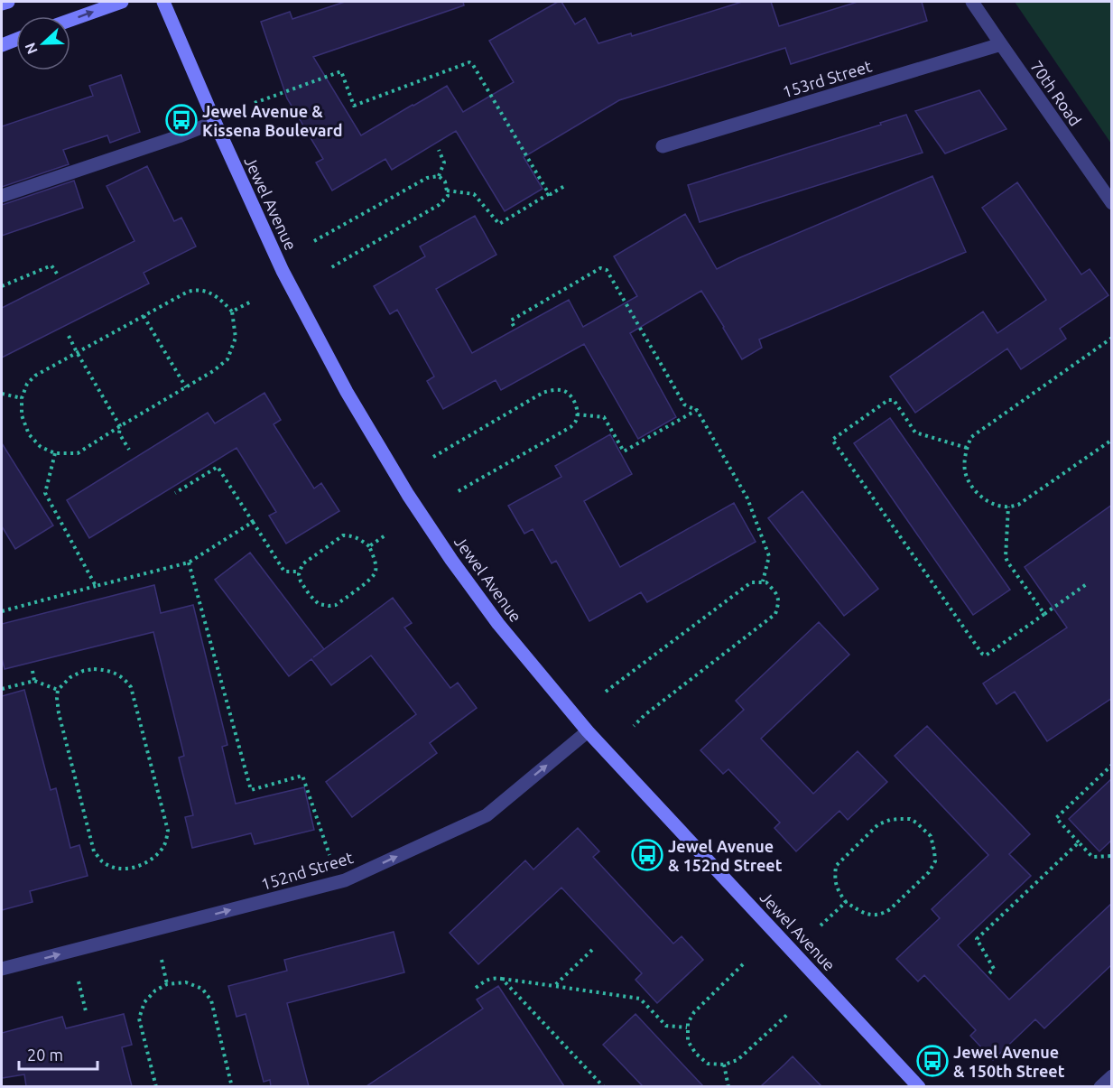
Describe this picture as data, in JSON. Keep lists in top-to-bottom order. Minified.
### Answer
{"streets":{"street":["153rd Street","70th Road","Jewel Avenue","152nd Street"]},"crossings":[["153rd Street","70th Road"],["Jewel Avenue","152nd Street"]],"one_way":["152nd Street"],"places":{"bus stop":["Jewel Avenue & Kissena Boulevard","Jewel Avenue & 152nd Street","Jewel Avenue & 150th Street"]},"scale_bar":"20 m","north":"left"}
